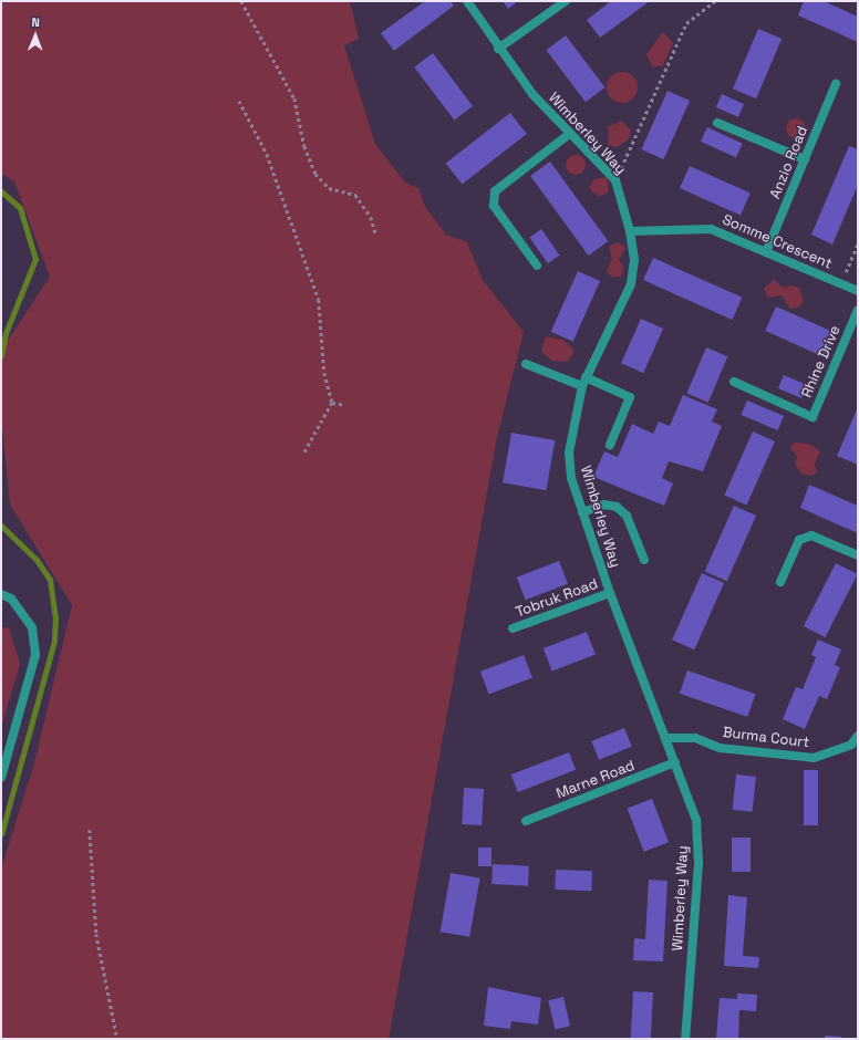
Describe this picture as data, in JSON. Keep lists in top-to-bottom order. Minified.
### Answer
{"streets":{"street":["Wimberley Way","Anzio Road","Somme Crescent","Rhine Drive","Tobruk Road","Burma Court","Marne Road"]},"crossings":[["Wimberley Way","Somme Crescent"],["Wimberley Way","Tobruk Road"],["Wimberley Way","Burma Court"],["Wimberley Way","Marne Road"],["Anzio Road","Somme Crescent"]],"north":"top"}
